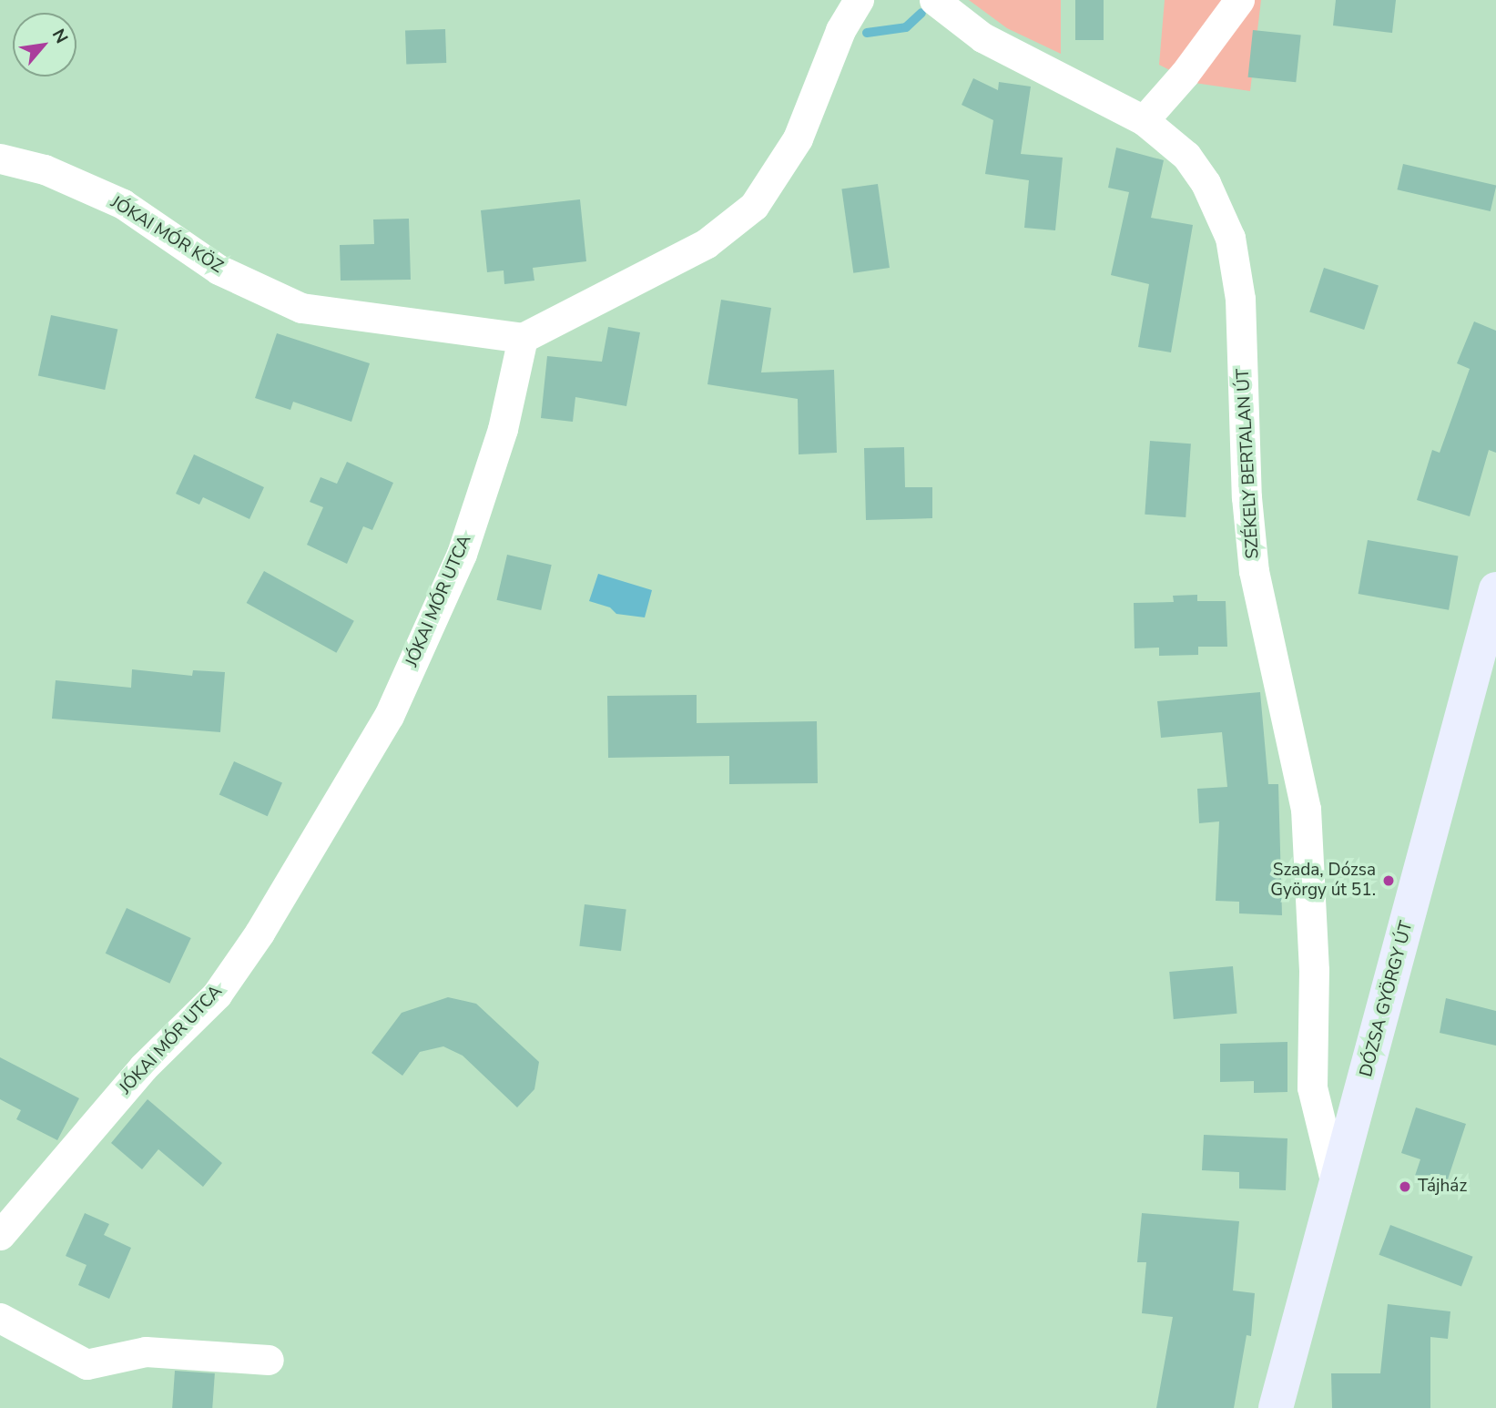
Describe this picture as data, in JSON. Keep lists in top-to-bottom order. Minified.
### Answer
{"streets":{"main road":["DÓZSA GYÖRGY ÚT"],"street":["JÓKAI MÓR KÖZ","SZÉKELY BERTALAN ÚT","JÓKAI MÓR UTCA"]},"crossings":[["JÓKAI MÓR KÖZ","JÓKAI MÓR UTCA"],["SZÉKELY BERTALAN ÚT","DÓZSA GYÖRGY ÚT"]],"places":["Szada, Dózsa György út 51.","Tájház"],"north":"top right"}
